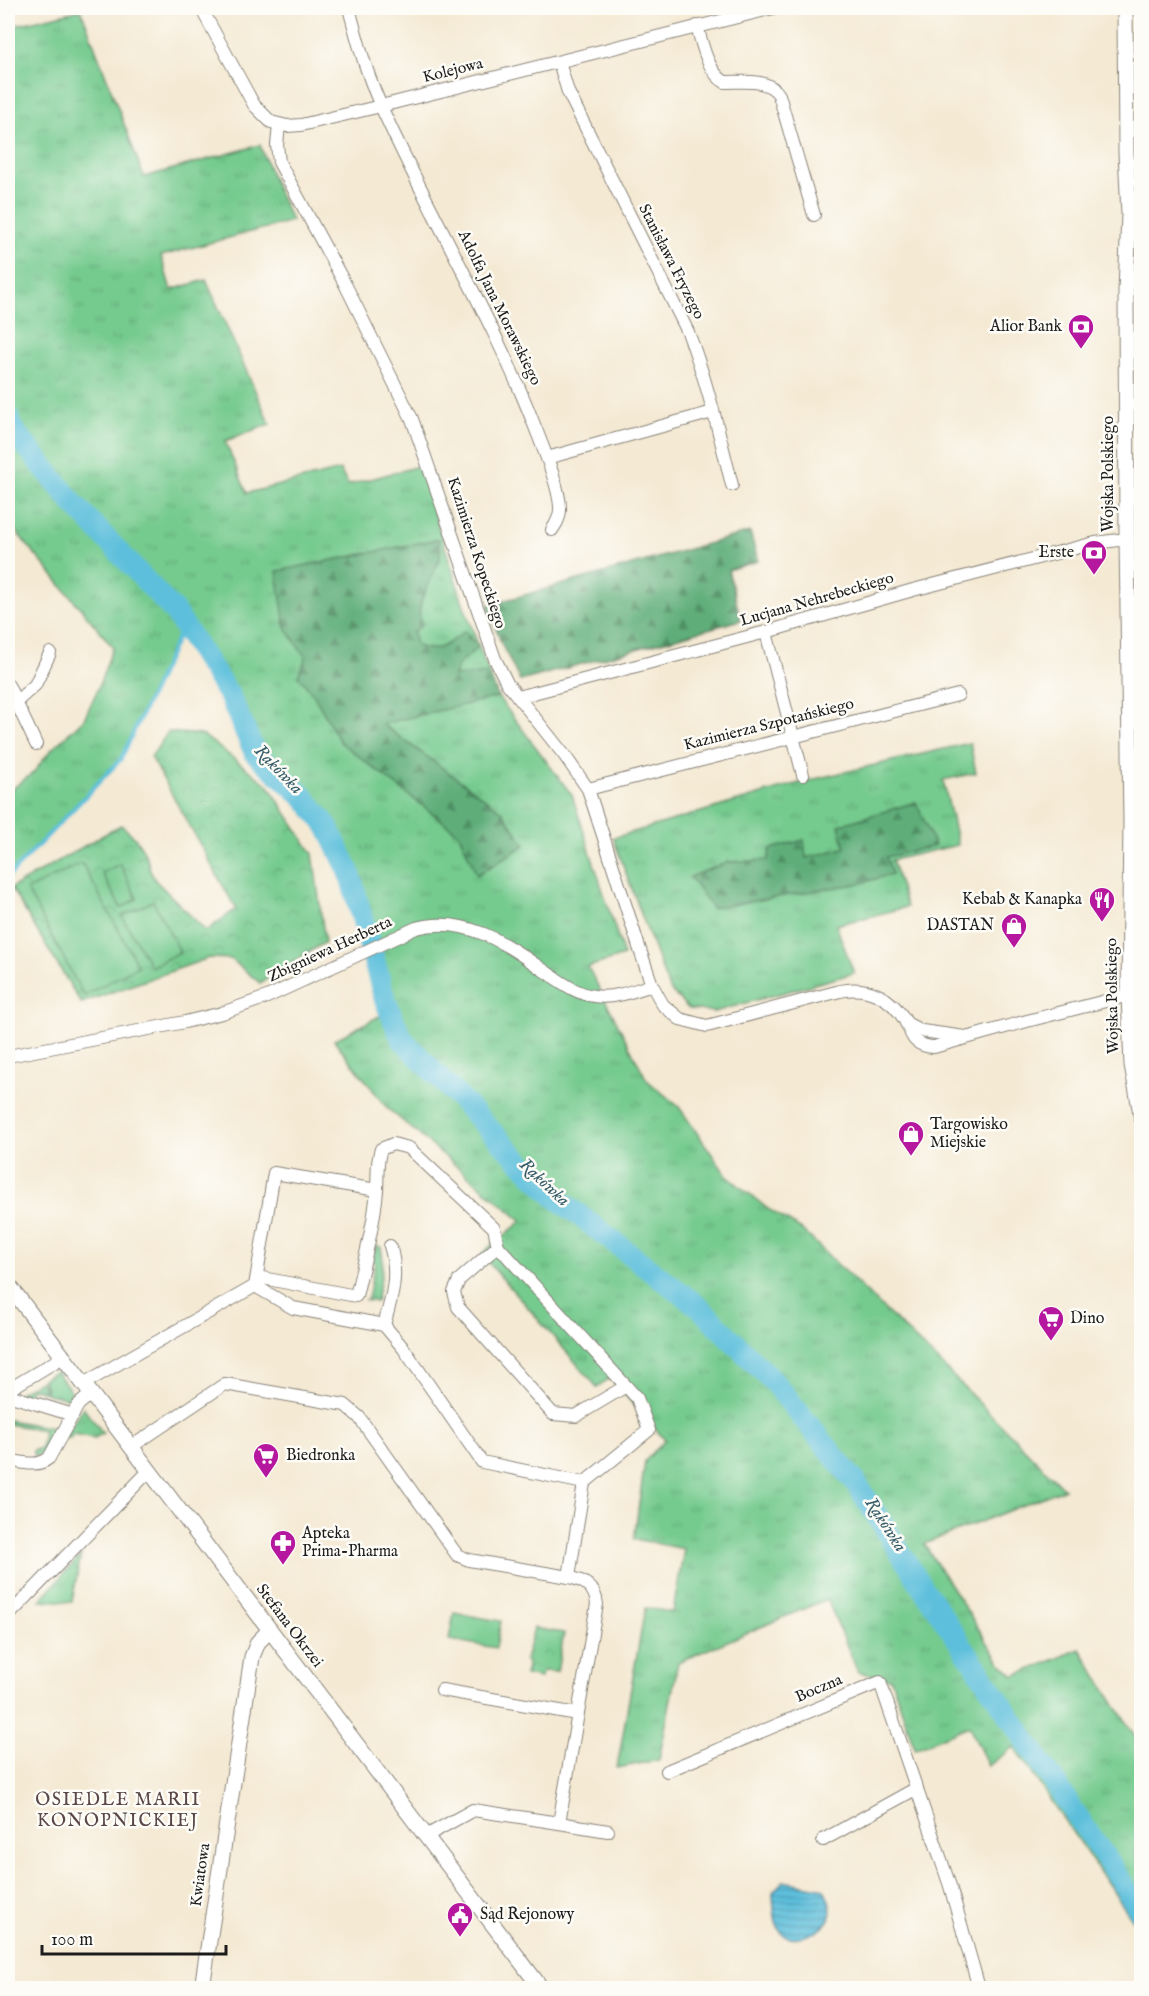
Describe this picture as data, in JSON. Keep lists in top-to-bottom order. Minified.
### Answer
{"streets":{"street":["Kolejowa","Stanisława Fryzego","Adolfa Jana Morawskiego","Wojska Polskiego","Kazimierza Kopeckiego","Lucjana Nehrebeckiego","Kazimierza Szpotańskiego","Zbigniewa Herberta","Stefana Okrzei","Boczna","Kwiatowa"]},"crossings":[["Kolejowa","Stanisława Fryzego"],["Kolejowa","Adolfa Jana Morawskiego"],["Kolejowa","Kazimierza Kopeckiego"],["Wojska Polskiego","Kazimierza Kopeckiego"],["Wojska Polskiego","Lucjana Nehrebeckiego"],["Kazimierza Kopeckiego","Lucjana Nehrebeckiego"],["Kazimierza Kopeckiego","Kazimierza Szpotańskiego"],["Kazimierza Kopeckiego","Zbigniewa Herberta"],["Stefana Okrzei","Kwiatowa"]],"districts":["OSIEDLE MARII KONOPNICKIEJ"],"water":["Rakówka"],"places":{"bank":["Alior Bank","Erste"],"restaurant":["Kebab & Kanapka"],"shop":["DASTAN","Targowisko Miejskie"],"supermarket":["Dino","Biedronka"],"pharmacy":["Apteka Prima-Pharma"],"public building":["Sąd Rejonowy"]},"scale_bar":"100 m"}
